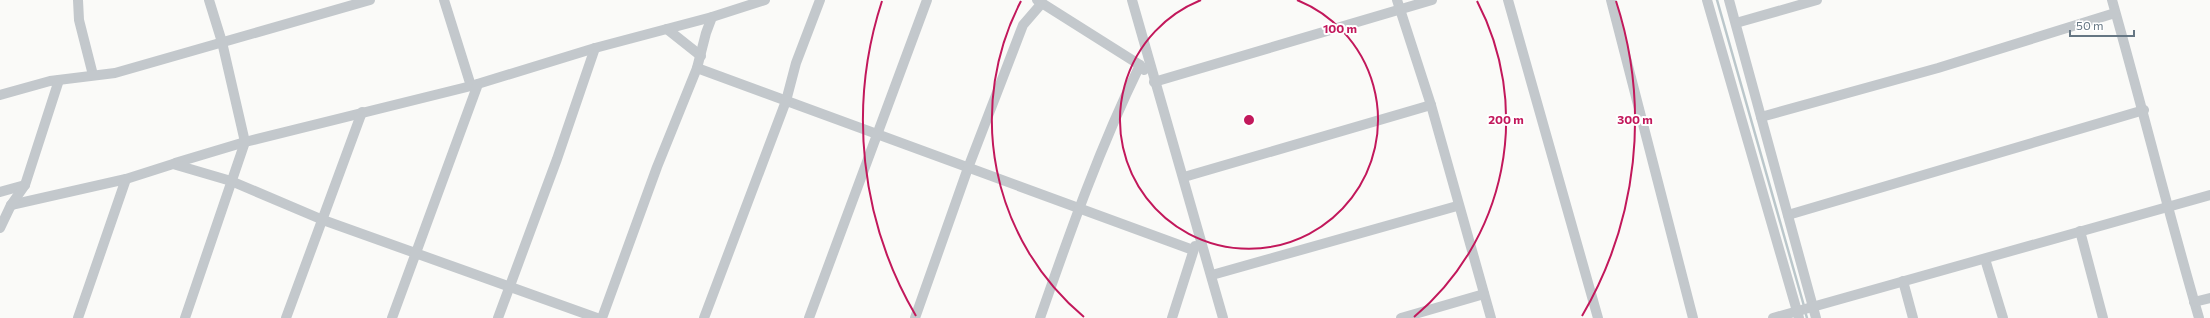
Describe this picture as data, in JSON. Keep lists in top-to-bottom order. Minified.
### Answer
{"scale_bar":"50 m","rings":["100 m","200 m","300 m"]}
